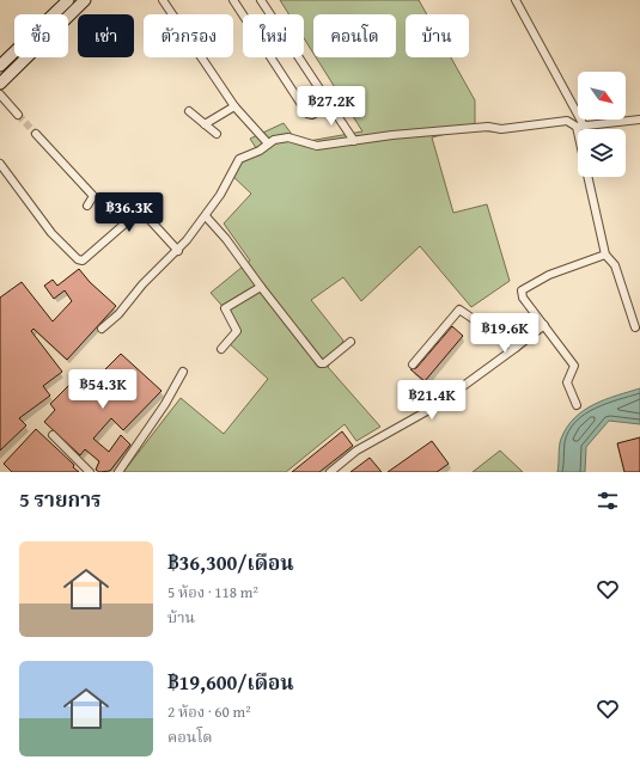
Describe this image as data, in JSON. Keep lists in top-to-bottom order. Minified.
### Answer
{"north":"bottom right","page":{"chip":["ซื้อ","เช่า","ตัวกรอง","ใหม่","คอนโด","บ้าน"],"price":["฿27.2K","฿36.3K","฿19.6K","฿54.3K","฿21.4K"],"heading":"5 รายการ","list":[{"name":"฿36,300/เดือน","note":"5 ห้อง · 118 m² · บ้าน"},{"name":"฿19,600/เดือน","note":"2 ห้อง · 60 m² · คอนโด"}]}}
